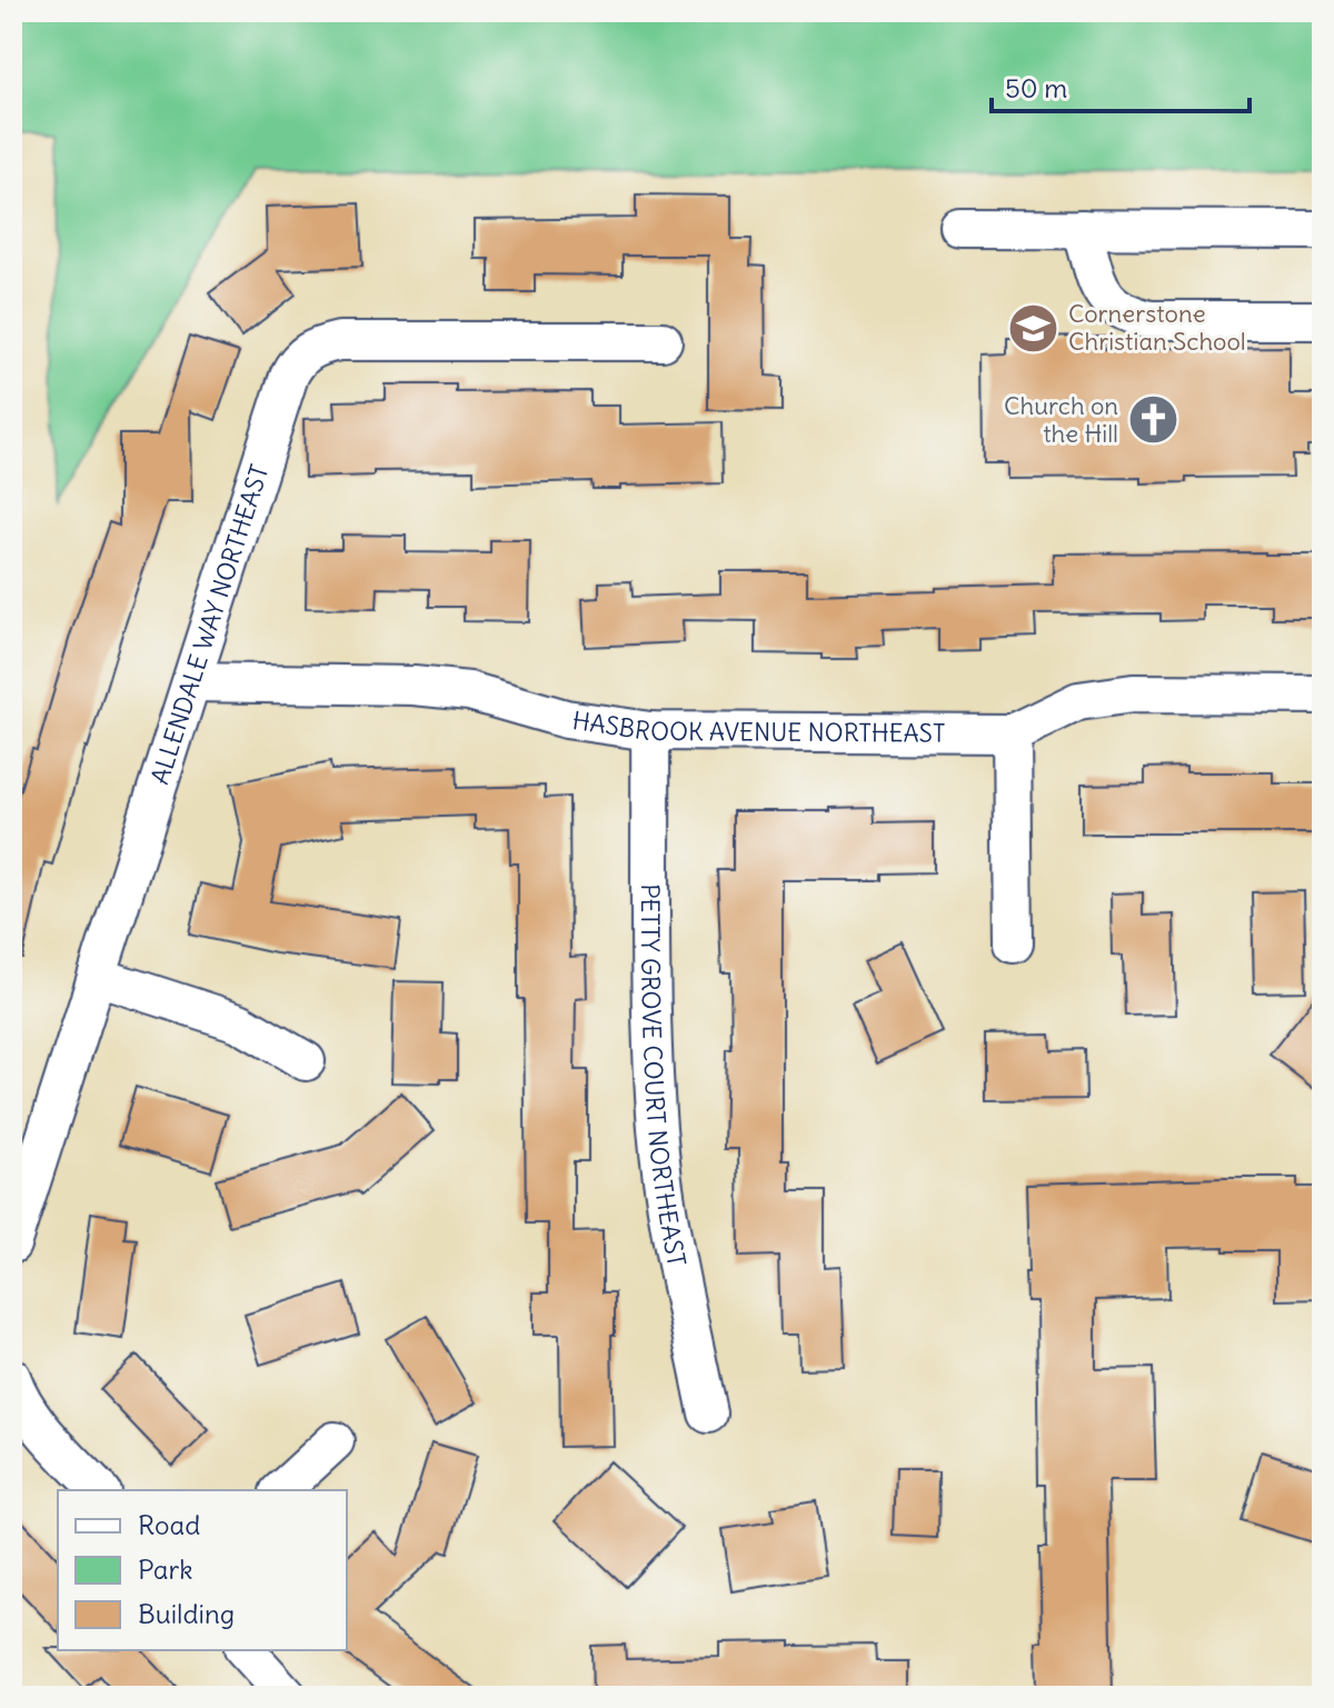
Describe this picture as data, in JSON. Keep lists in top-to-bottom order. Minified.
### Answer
{"streets":{"street":["ALLENDALE WAY NORTHEAST","HASBROOK AVENUE NORTHEAST","PETTY GROVE COURT NORTHEAST"]},"crossings":[["ALLENDALE WAY NORTHEAST","HASBROOK AVENUE NORTHEAST"],["HASBROOK AVENUE NORTHEAST","PETTY GROVE COURT NORTHEAST"]],"places":{"school or university":["Cornerstone Christian School"],"church":["Church on the Hill"]},"legend":["Road","Park","Building"],"scale_bar":"50 m"}
